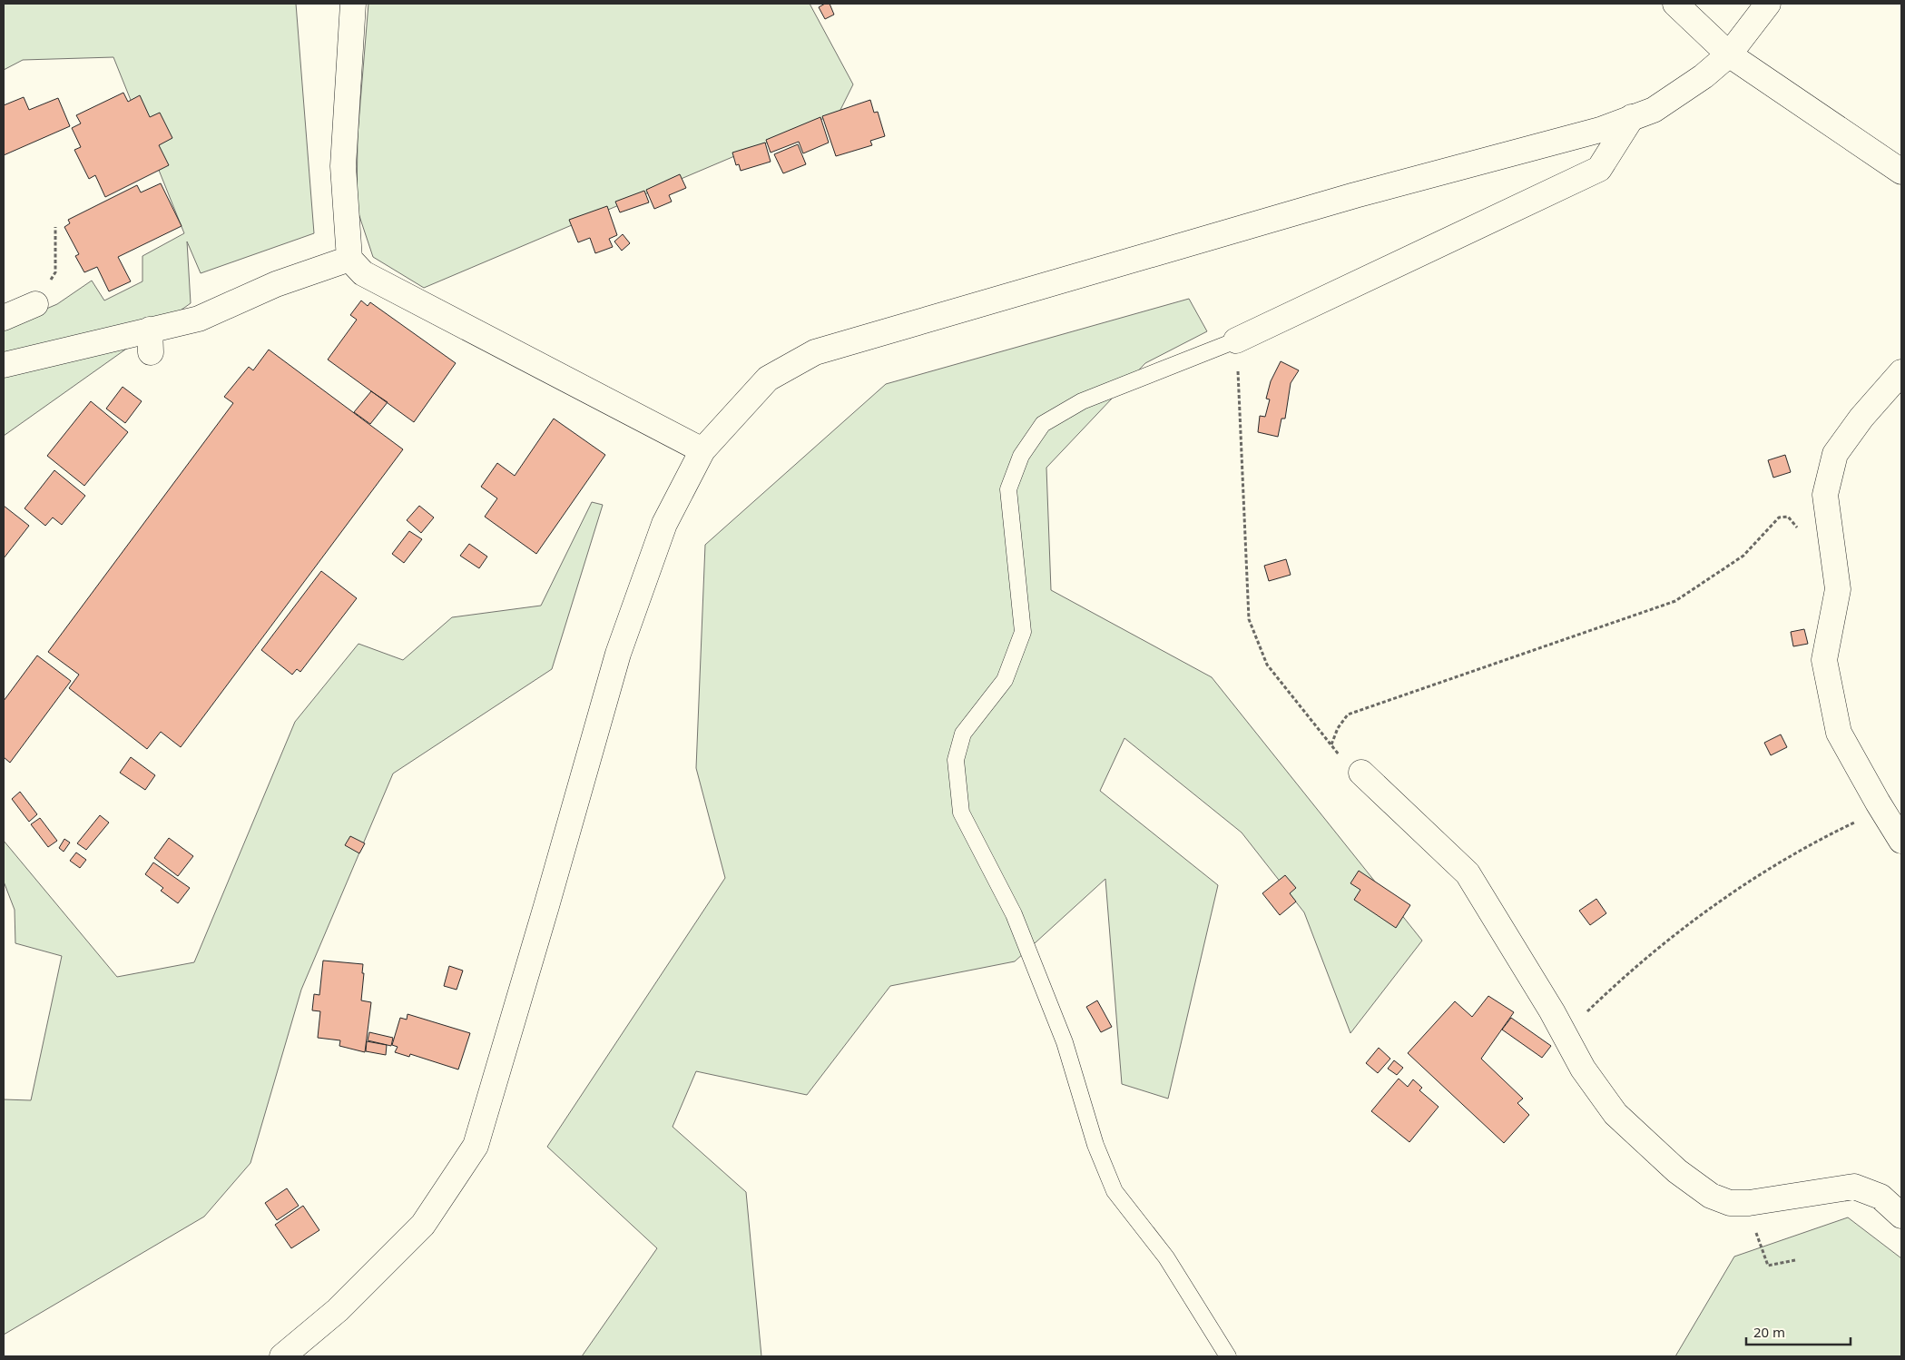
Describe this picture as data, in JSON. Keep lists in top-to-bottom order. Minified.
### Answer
{"scale_bar":"20 m"}
